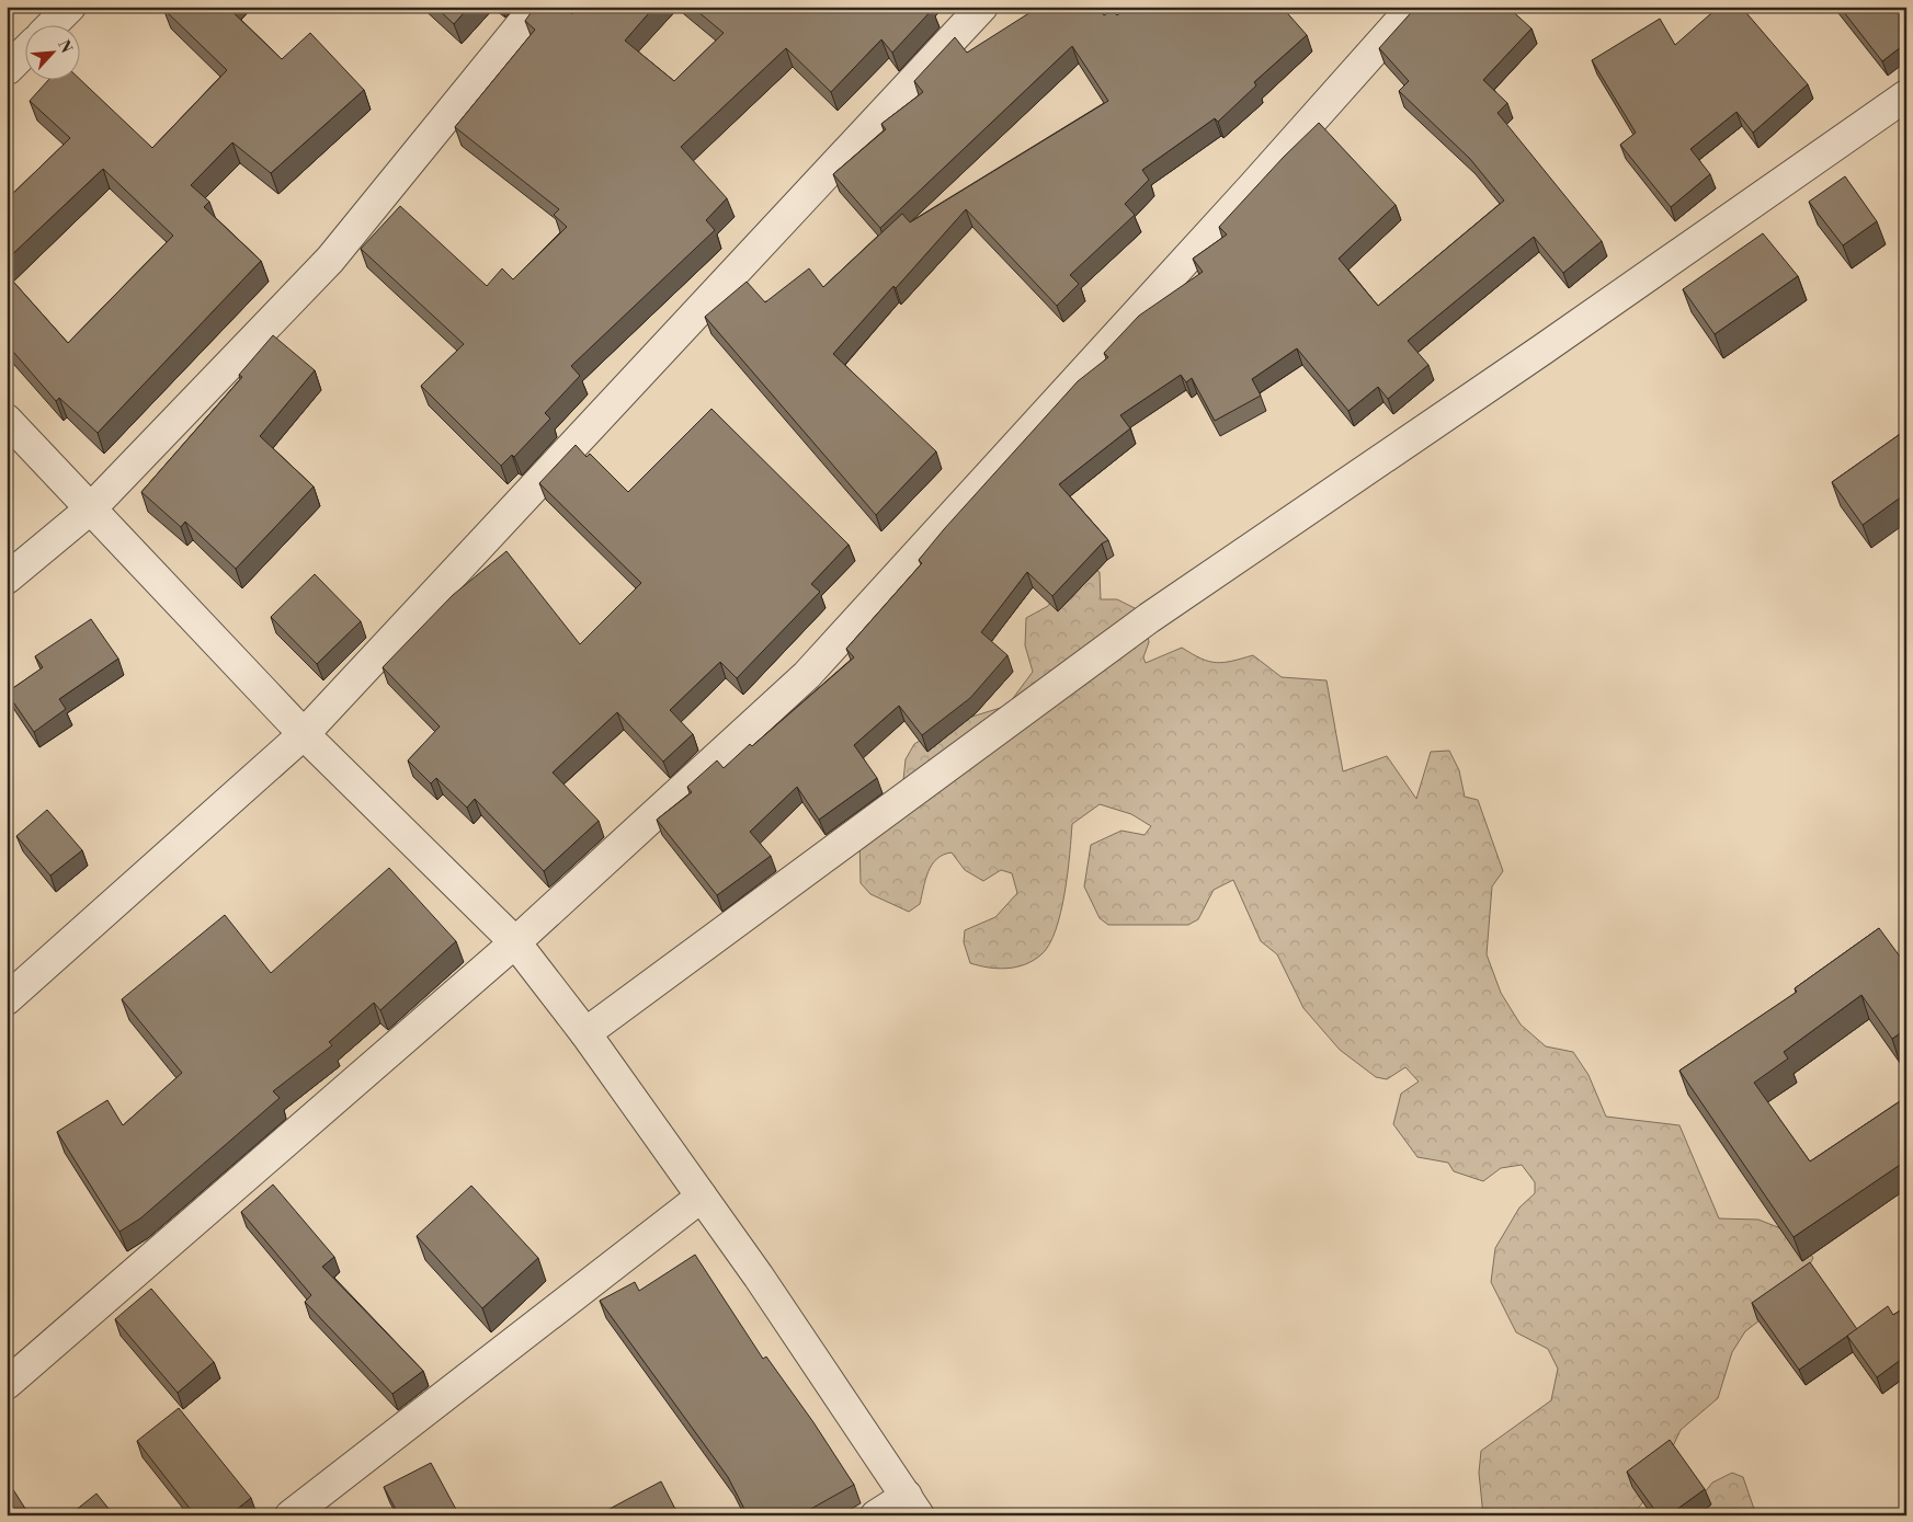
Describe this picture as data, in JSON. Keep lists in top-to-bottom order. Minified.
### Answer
{"north":"top right"}
